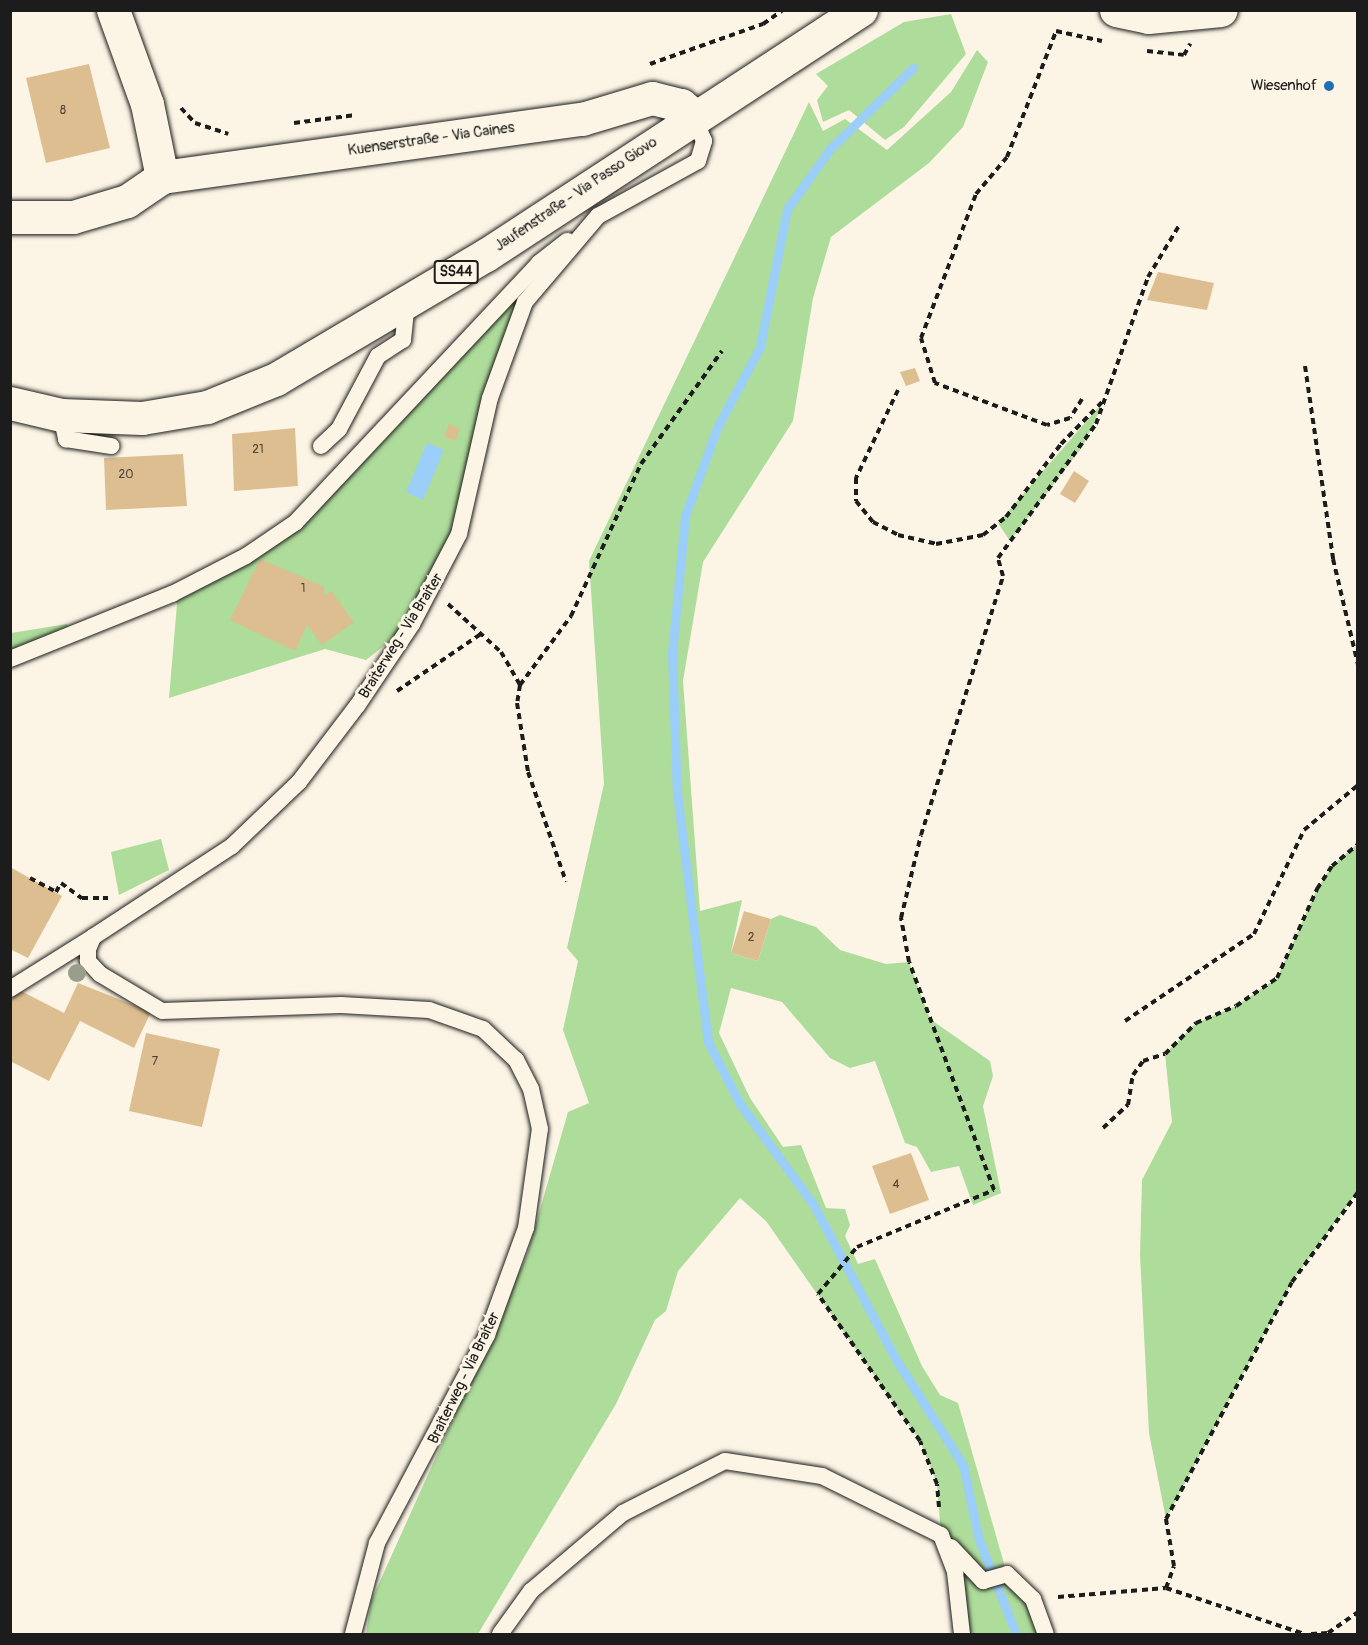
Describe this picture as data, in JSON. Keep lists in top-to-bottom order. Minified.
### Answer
{"streets":{"main road":["Kuenserstraße - Via Caines","Jaufenstraße - Via Passo Giovo","SS44"],"lane":["Braiterweg - Via Braiter"]},"crossings":[["Kuenserstraße - Via Caines","Jaufenstraße - Via Passo Giovo"],["Kuenserstraße - Via Caines","Braiterweg - Via Braiter"],["Jaufenstraße - Via Passo Giovo","Braiterweg - Via Braiter"]],"places":["Wiesenhof"],"house_numbers":["8","21","20","1","2","7","4"]}
